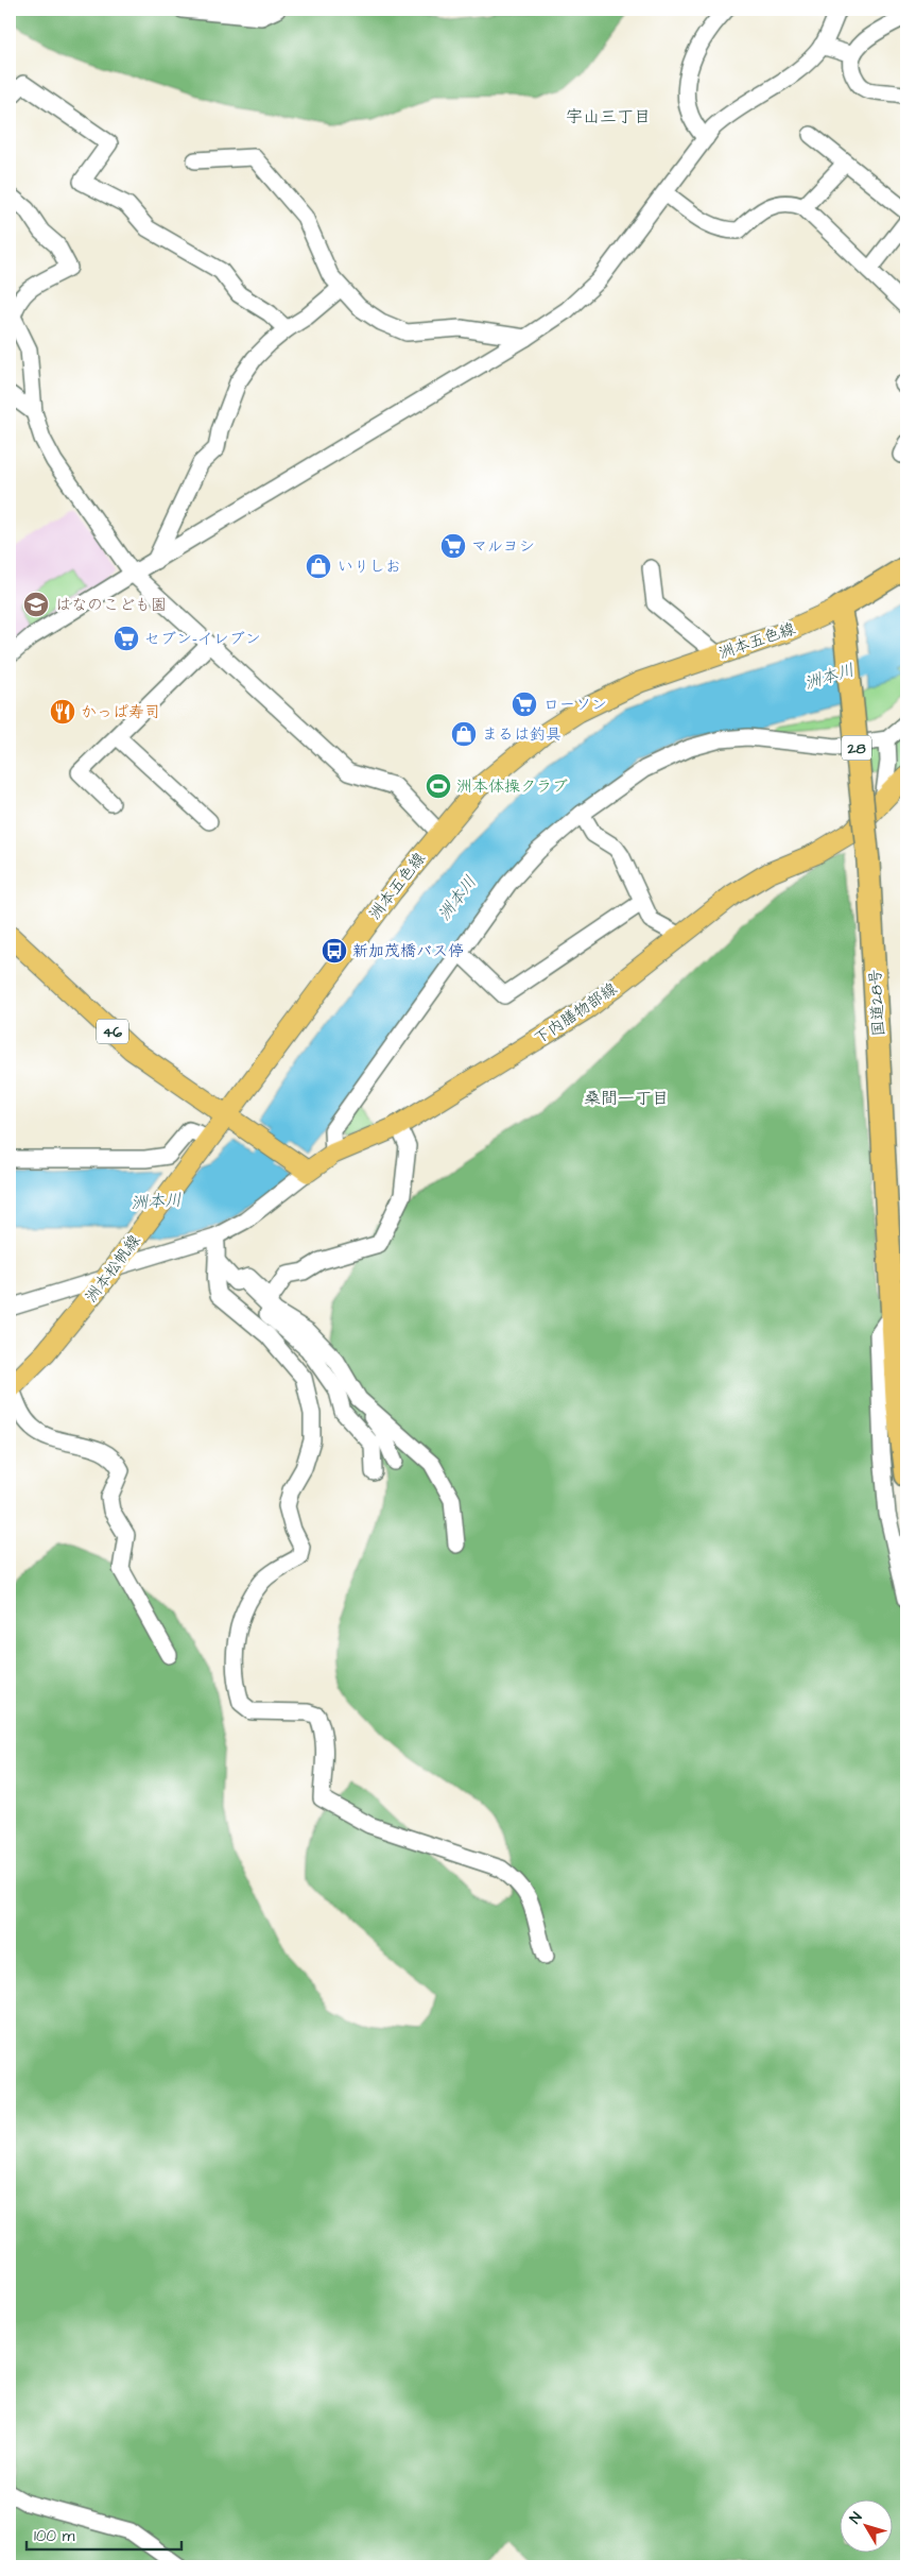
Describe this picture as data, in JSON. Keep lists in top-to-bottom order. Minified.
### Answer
{"streets":{"highway":["28","国道28号"],"main road":["洲本五色線","下内膳物部線","46","洲本松帆線"]},"crossings":[["洲本五色線","国道28号"],["洲本五色線","46"],["洲本五色線","洲本松帆線"],["46","洲本松帆線"]],"districts":["宇山三丁目","桑間一丁目"],"water":["洲本川"],"places":{"supermarket":["マルヨシ","セブン-イレブン","ローソン"],"shop":["いりしお","まるは釣具"],"school or university":["はなのこども園"],"restaurant":["かっぱ寿司"],"sports":["洲本体操クラブ"],"bus stop":["新加茂橋バス停"]},"scale_bar":"100 m","north":"top left"}
